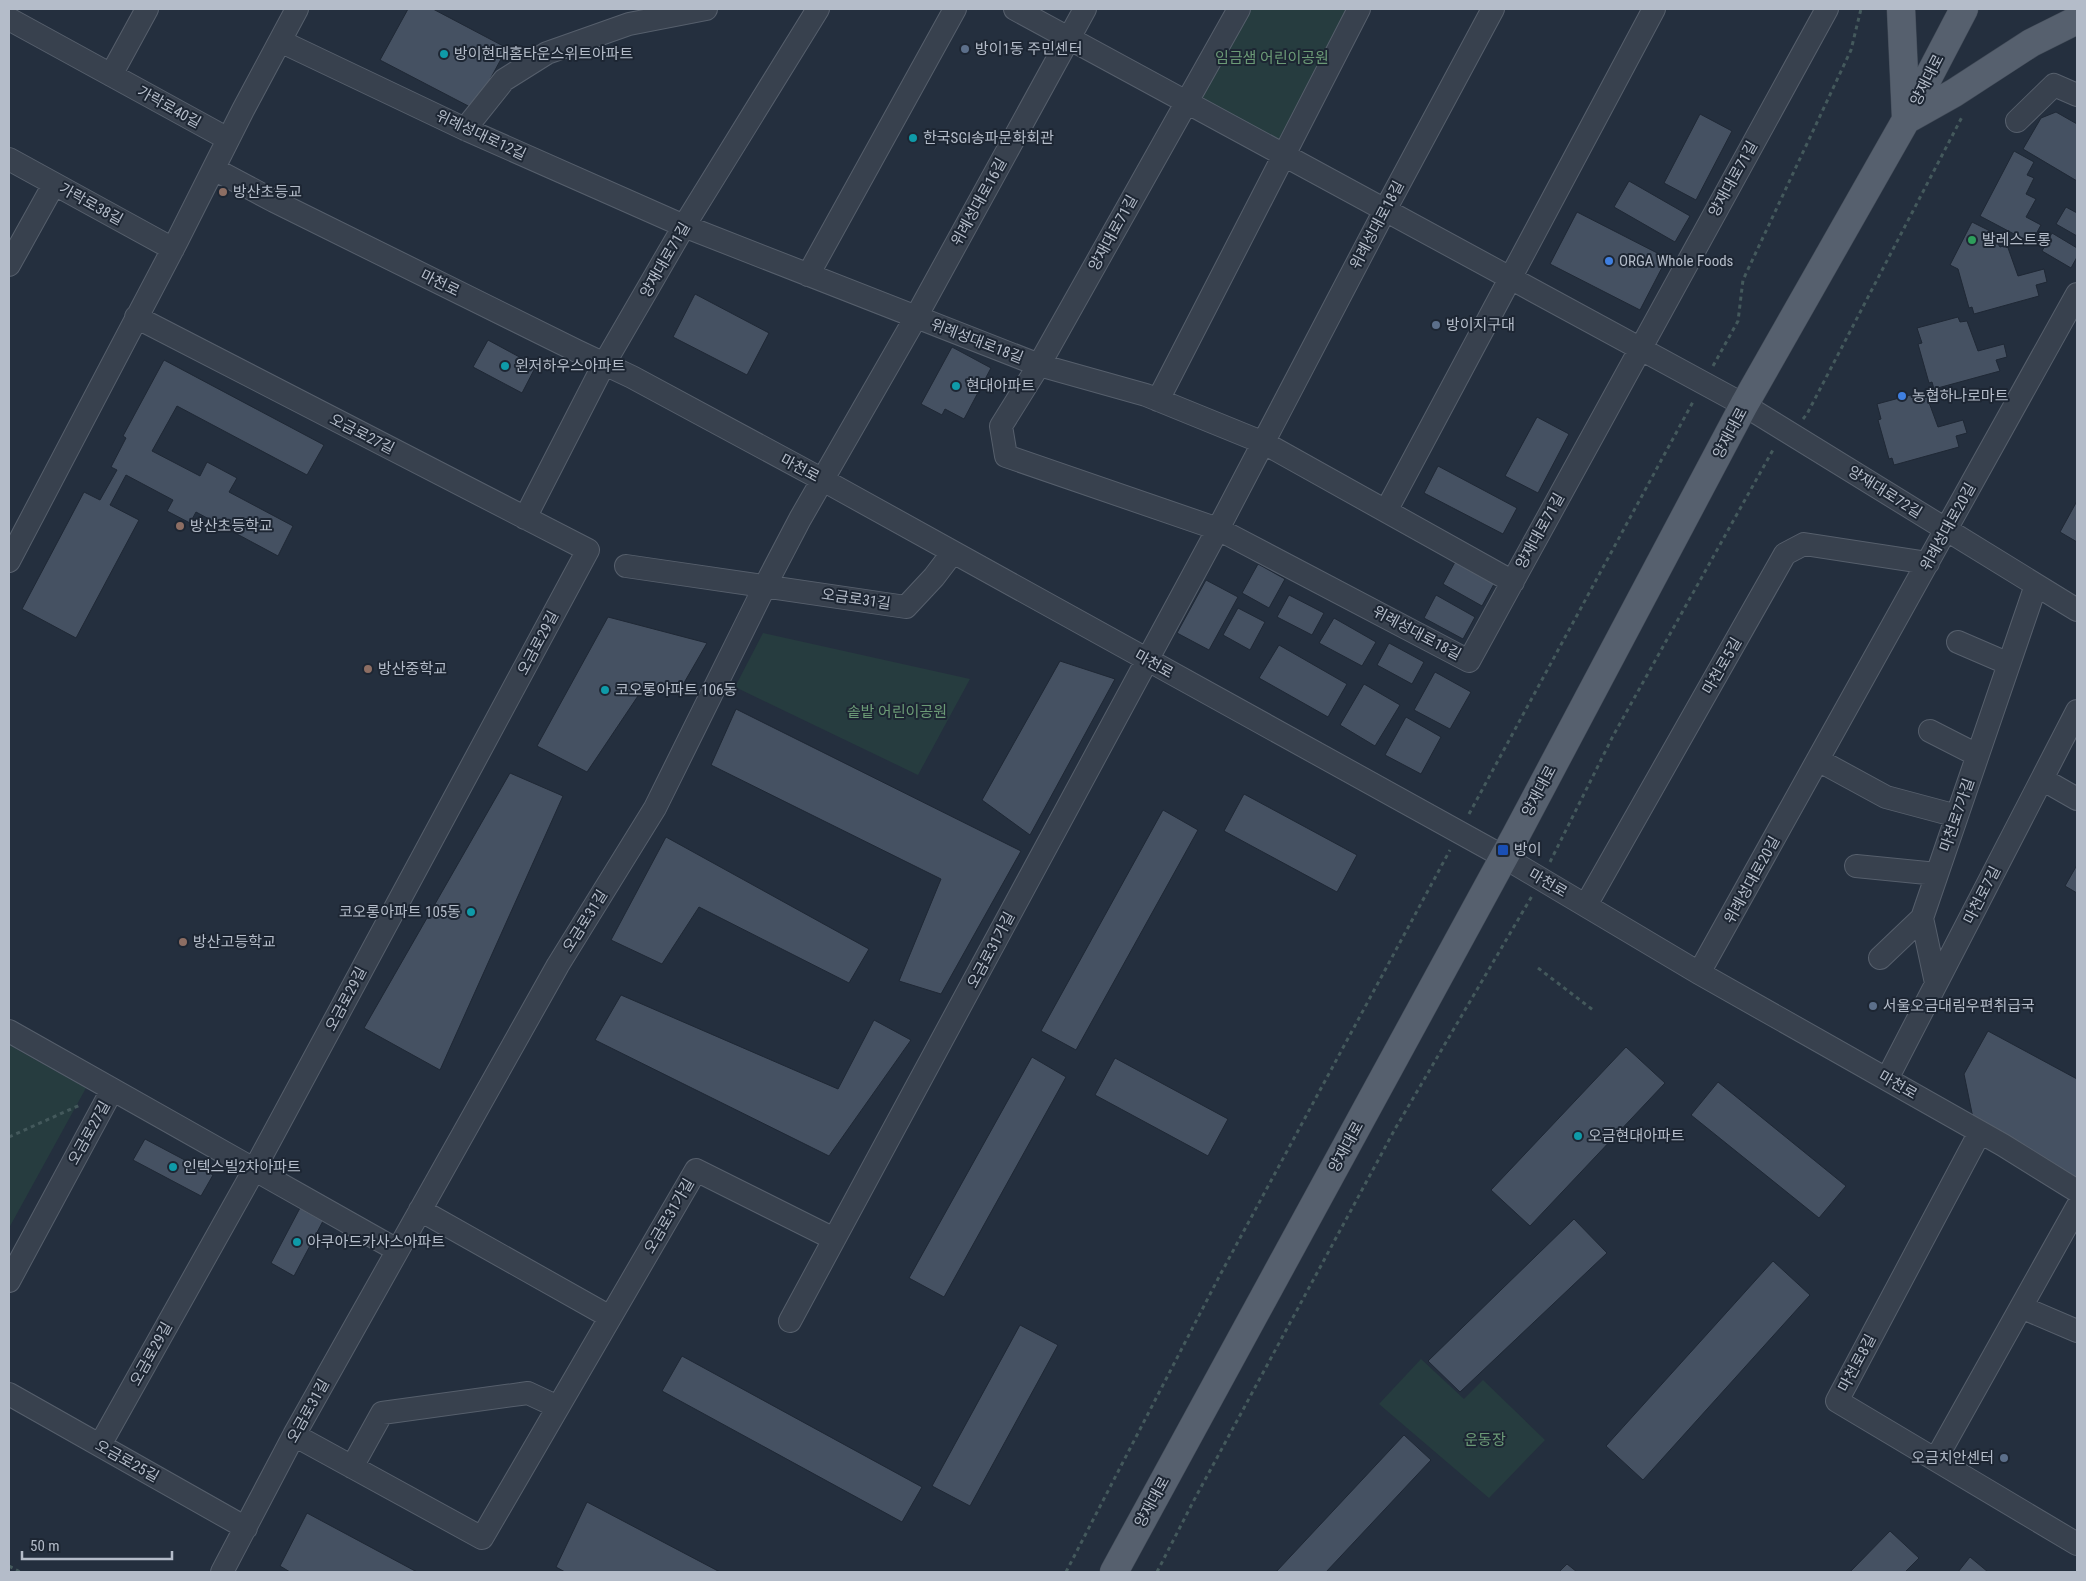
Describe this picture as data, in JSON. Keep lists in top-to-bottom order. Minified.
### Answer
{"streets":{"main road":["양재대로"],"street":["가락로40길","위례성대로12길","양재대로71길","위례성대로16길","가락로38길","위례성대로18길","마천로","오금로27길","양재대로72길","위례성대로20길","오금로31길","오금로29길","마천로5길","마천로7가길","마천로7길","오금로31가길","마천로8길","오금로25길"]},"crossings":[["양재대로","마천로"],["양재대로","양재대로72길"],["위례성대로12길","양재대로71길"],["양재대로71길","위례성대로18길"],["양재대로71길","마천로"],["양재대로71길","오금로27길"],["위례성대로16길","위례성대로18길"],["위례성대로16길","마천로"],["위례성대로16길","오금로31길"],["위례성대로18길","마천로"],["위례성대로18길","오금로31가길"],["마천로","위례성대로20길"],["마천로","오금로31길"],["마천로","마천로5길"],["마천로","마천로7길"],["마천로","오금로31가길"],["마천로","마천로8길"],["오금로27길","오금로29길"],["양재대로72길","위례성대로20길"],["양재대로72길","마천로7가길"],["위례성대로20길","마천로5길"],["오금로31길","오금로31가길"],["오금로31길","오금로25길"],["오금로29길","오금로25길"]],"parks":["임금샘 어린이공원","솥밭 어린이공원","운동장"],"places":{"other":["방이1동 주민센터","방이현대홈타운스위트아파트","한국SGI송파문화회관","방산초등교","발레스트롱","ORGA Whole Foods","방이지구대","윈저하우스아파트","현대아파트","농협하나로마트","방산초등학교","방산중학교","코오롱아파트 106동","코오롱아파트 105동","방산고등학교","서울오금대림우편취급국","오금현대아파트","인텍스빌2차아파트","아쿠아드카사스아파트","오금치안센터"],"transit":["방이"]},"scale_bar":"50 m"}
